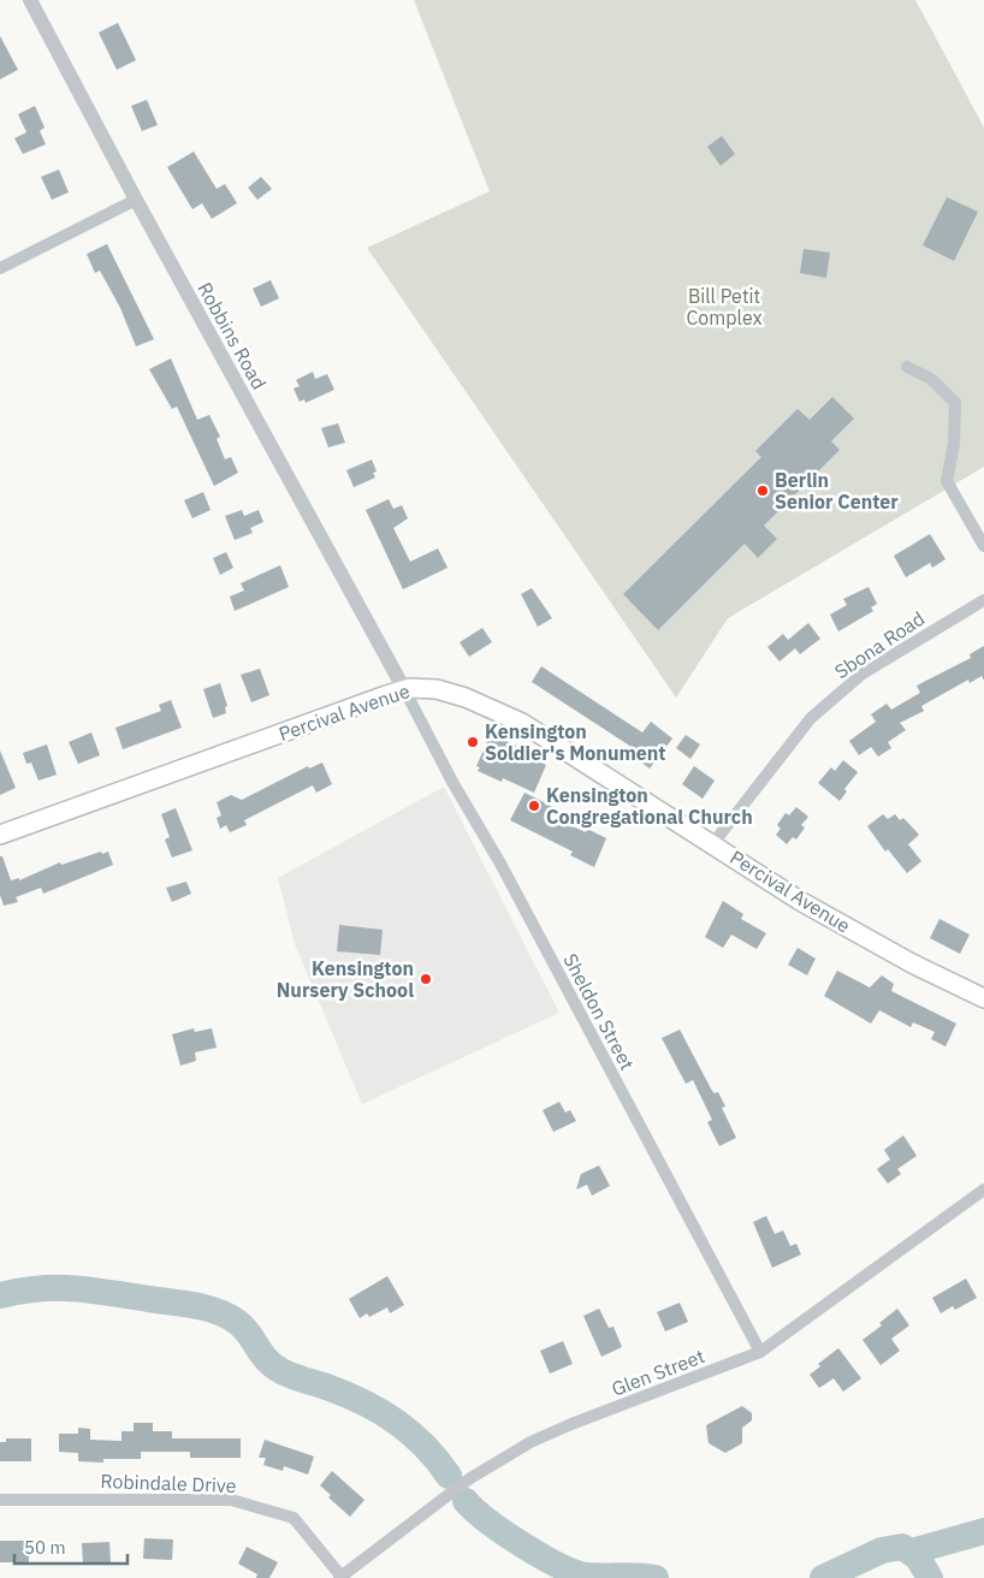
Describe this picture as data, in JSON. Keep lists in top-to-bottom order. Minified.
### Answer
{"streets":{"main road":["Percival Avenue"],"street":["Robbins Road","Sbona Road","Sheldon Street","Glen Street","Robindale Drive"]},"crossings":[["Robbins Road","Percival Avenue"],["Robbins Road","Sheldon Street"],["Sbona Road","Percival Avenue"],["Percival Avenue","Sheldon Street"],["Sheldon Street","Glen Street"],["Glen Street","Robindale Drive"]],"parks":["Bill Petit Complex"],"places":["Berlin Senior Center","Kensington Soldier's Monument","Kensington Congregational Church","Kensington Nursery School"],"scale_bar":"50 m"}
